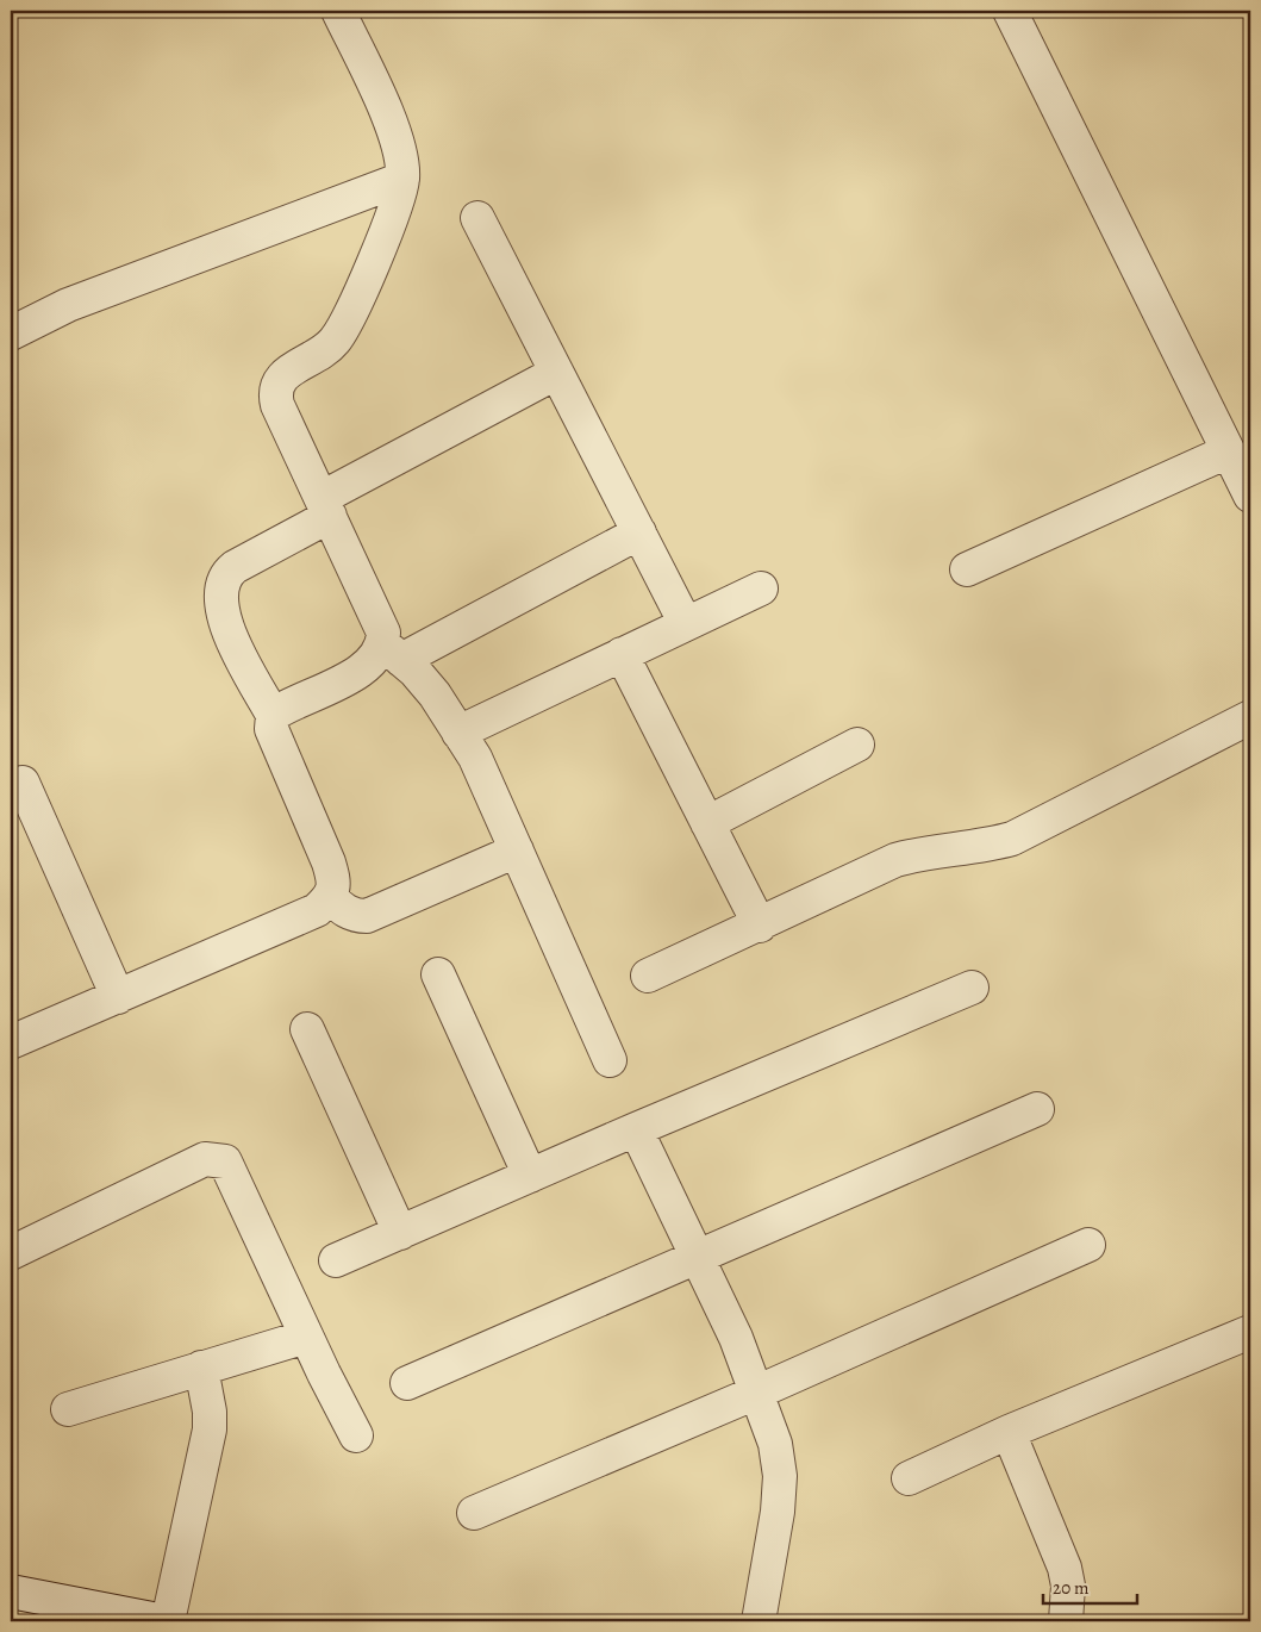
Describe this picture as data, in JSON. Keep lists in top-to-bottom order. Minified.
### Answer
{"scale_bar":"20 m"}
